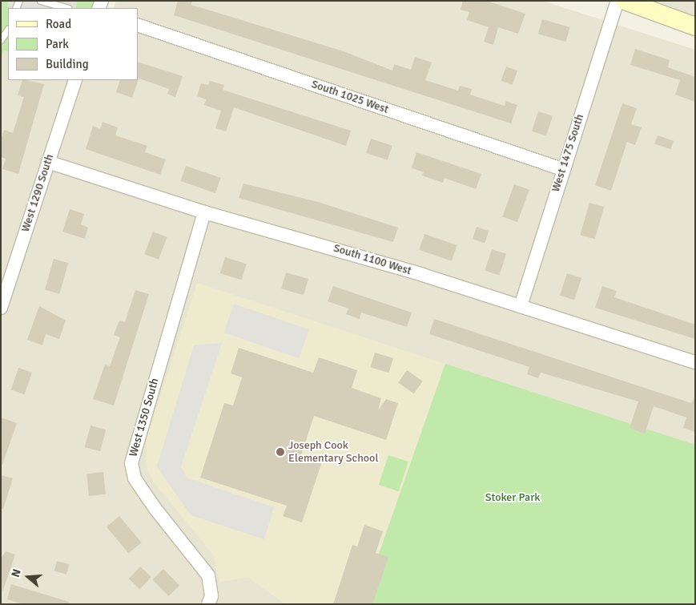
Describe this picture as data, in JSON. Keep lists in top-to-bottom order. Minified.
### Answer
{"streets":{"street":["South 1025 West","West 1475 South","West 1290 South","South 1100 West","West 1350 South"]},"crossings":[["South 1025 West","West 1475 South"],["West 1475 South","South 1100 West"],["West 1290 South","South 1100 West"],["South 1100 West","West 1350 South"]],"parks":["Stoker Park"],"places":["Joseph Cook Elementary School"],"legend":["Road","Park","Building"],"north":"left"}
